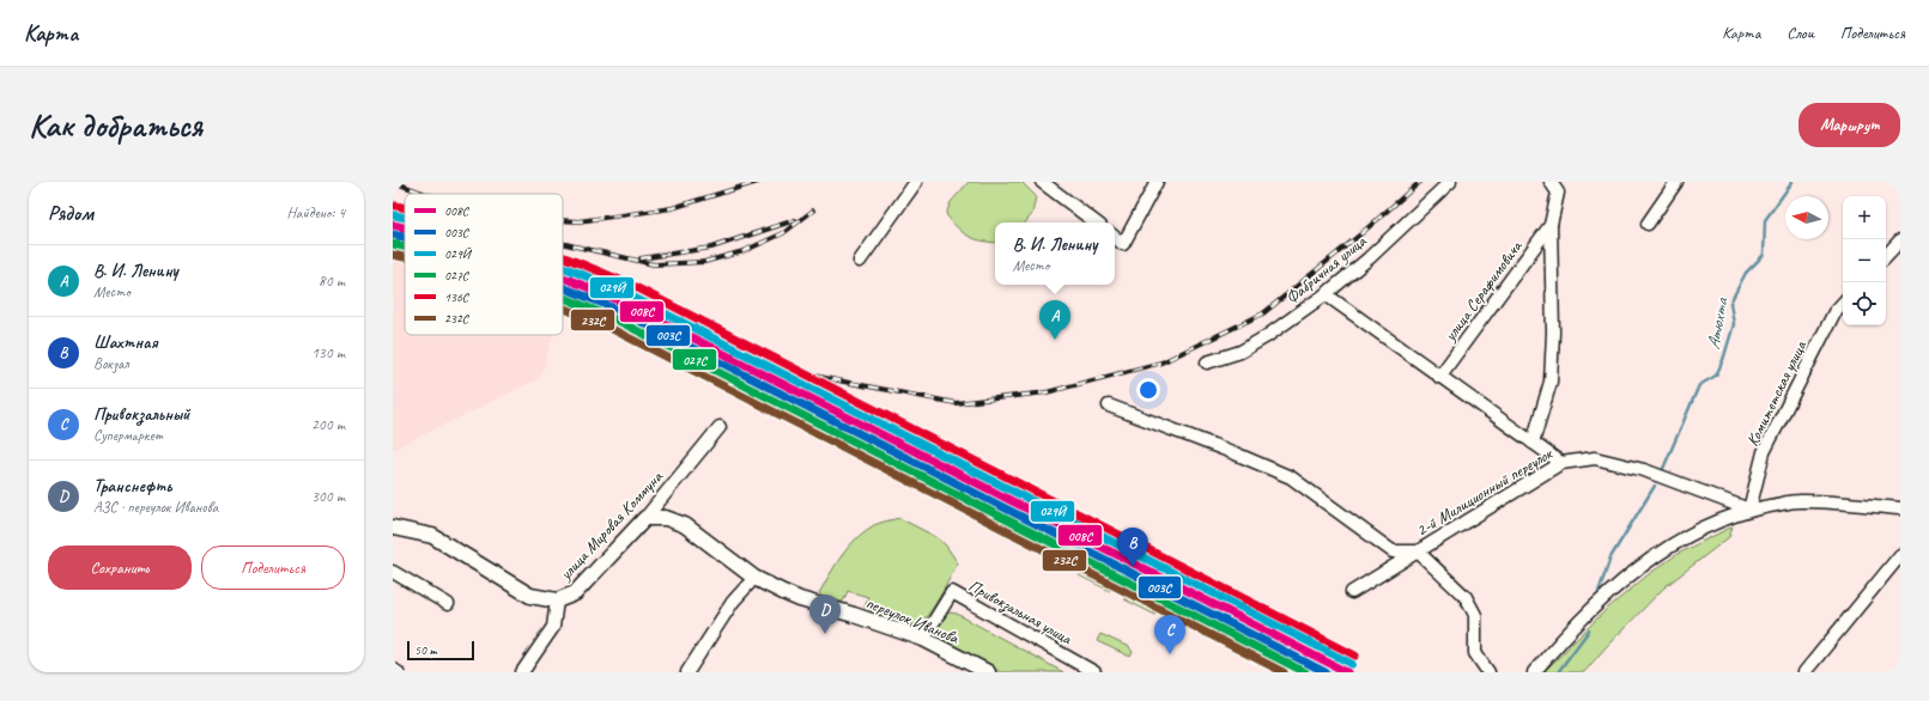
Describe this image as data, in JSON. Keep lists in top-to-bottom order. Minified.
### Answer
{"streets":{"main road":["улица Мировая Коммуна","переулок Иванова"],"street":["Фабричная улица","улица Серафимовича","Комитетская улица","2-й Милиционный переулок","Привокзальная улица"]},"crossings":[["Комитетская улица","2-й Милиционный переулок"],["улица Мировая Коммуна","переулок Иванова"],["Привокзальная улица","переулок Иванова"]],"water":["Атюхта"],"lines":["transit line 136С","transit line 029Й","transit line 008С","transit line 003С","transit line 027С","transit line 232C"],"legend":["008С","003С","029Й","027С","136С","232C"],"scale_bar":"50 m","north":"left","page":{"header":"Карта","nav":["Карта","Слои","Поделиться"],"buttons":["Маршрут",["Сохранить","Поделиться"]],"title":"Как добраться","heading":["Рядом","Найдено: 4"],"map_buttons":["+","−"],"popup":["В. И. Ленину","Место"],"list":[{"mark":"A","name":"В. И. Ленину","note":"Место","value":"80 m"},{"mark":"B","name":"Шахтная","note":"Вокзал","value":"130 m"},{"mark":"C","name":"Привокзальный","note":"Супермаркет","value":"200 m"},{"mark":"D","name":"Транснефть","note":"АЗС · переулок Иванова","value":"300 m"}],"pins":["A","B","D","C"],"scale":"50 m"}}
